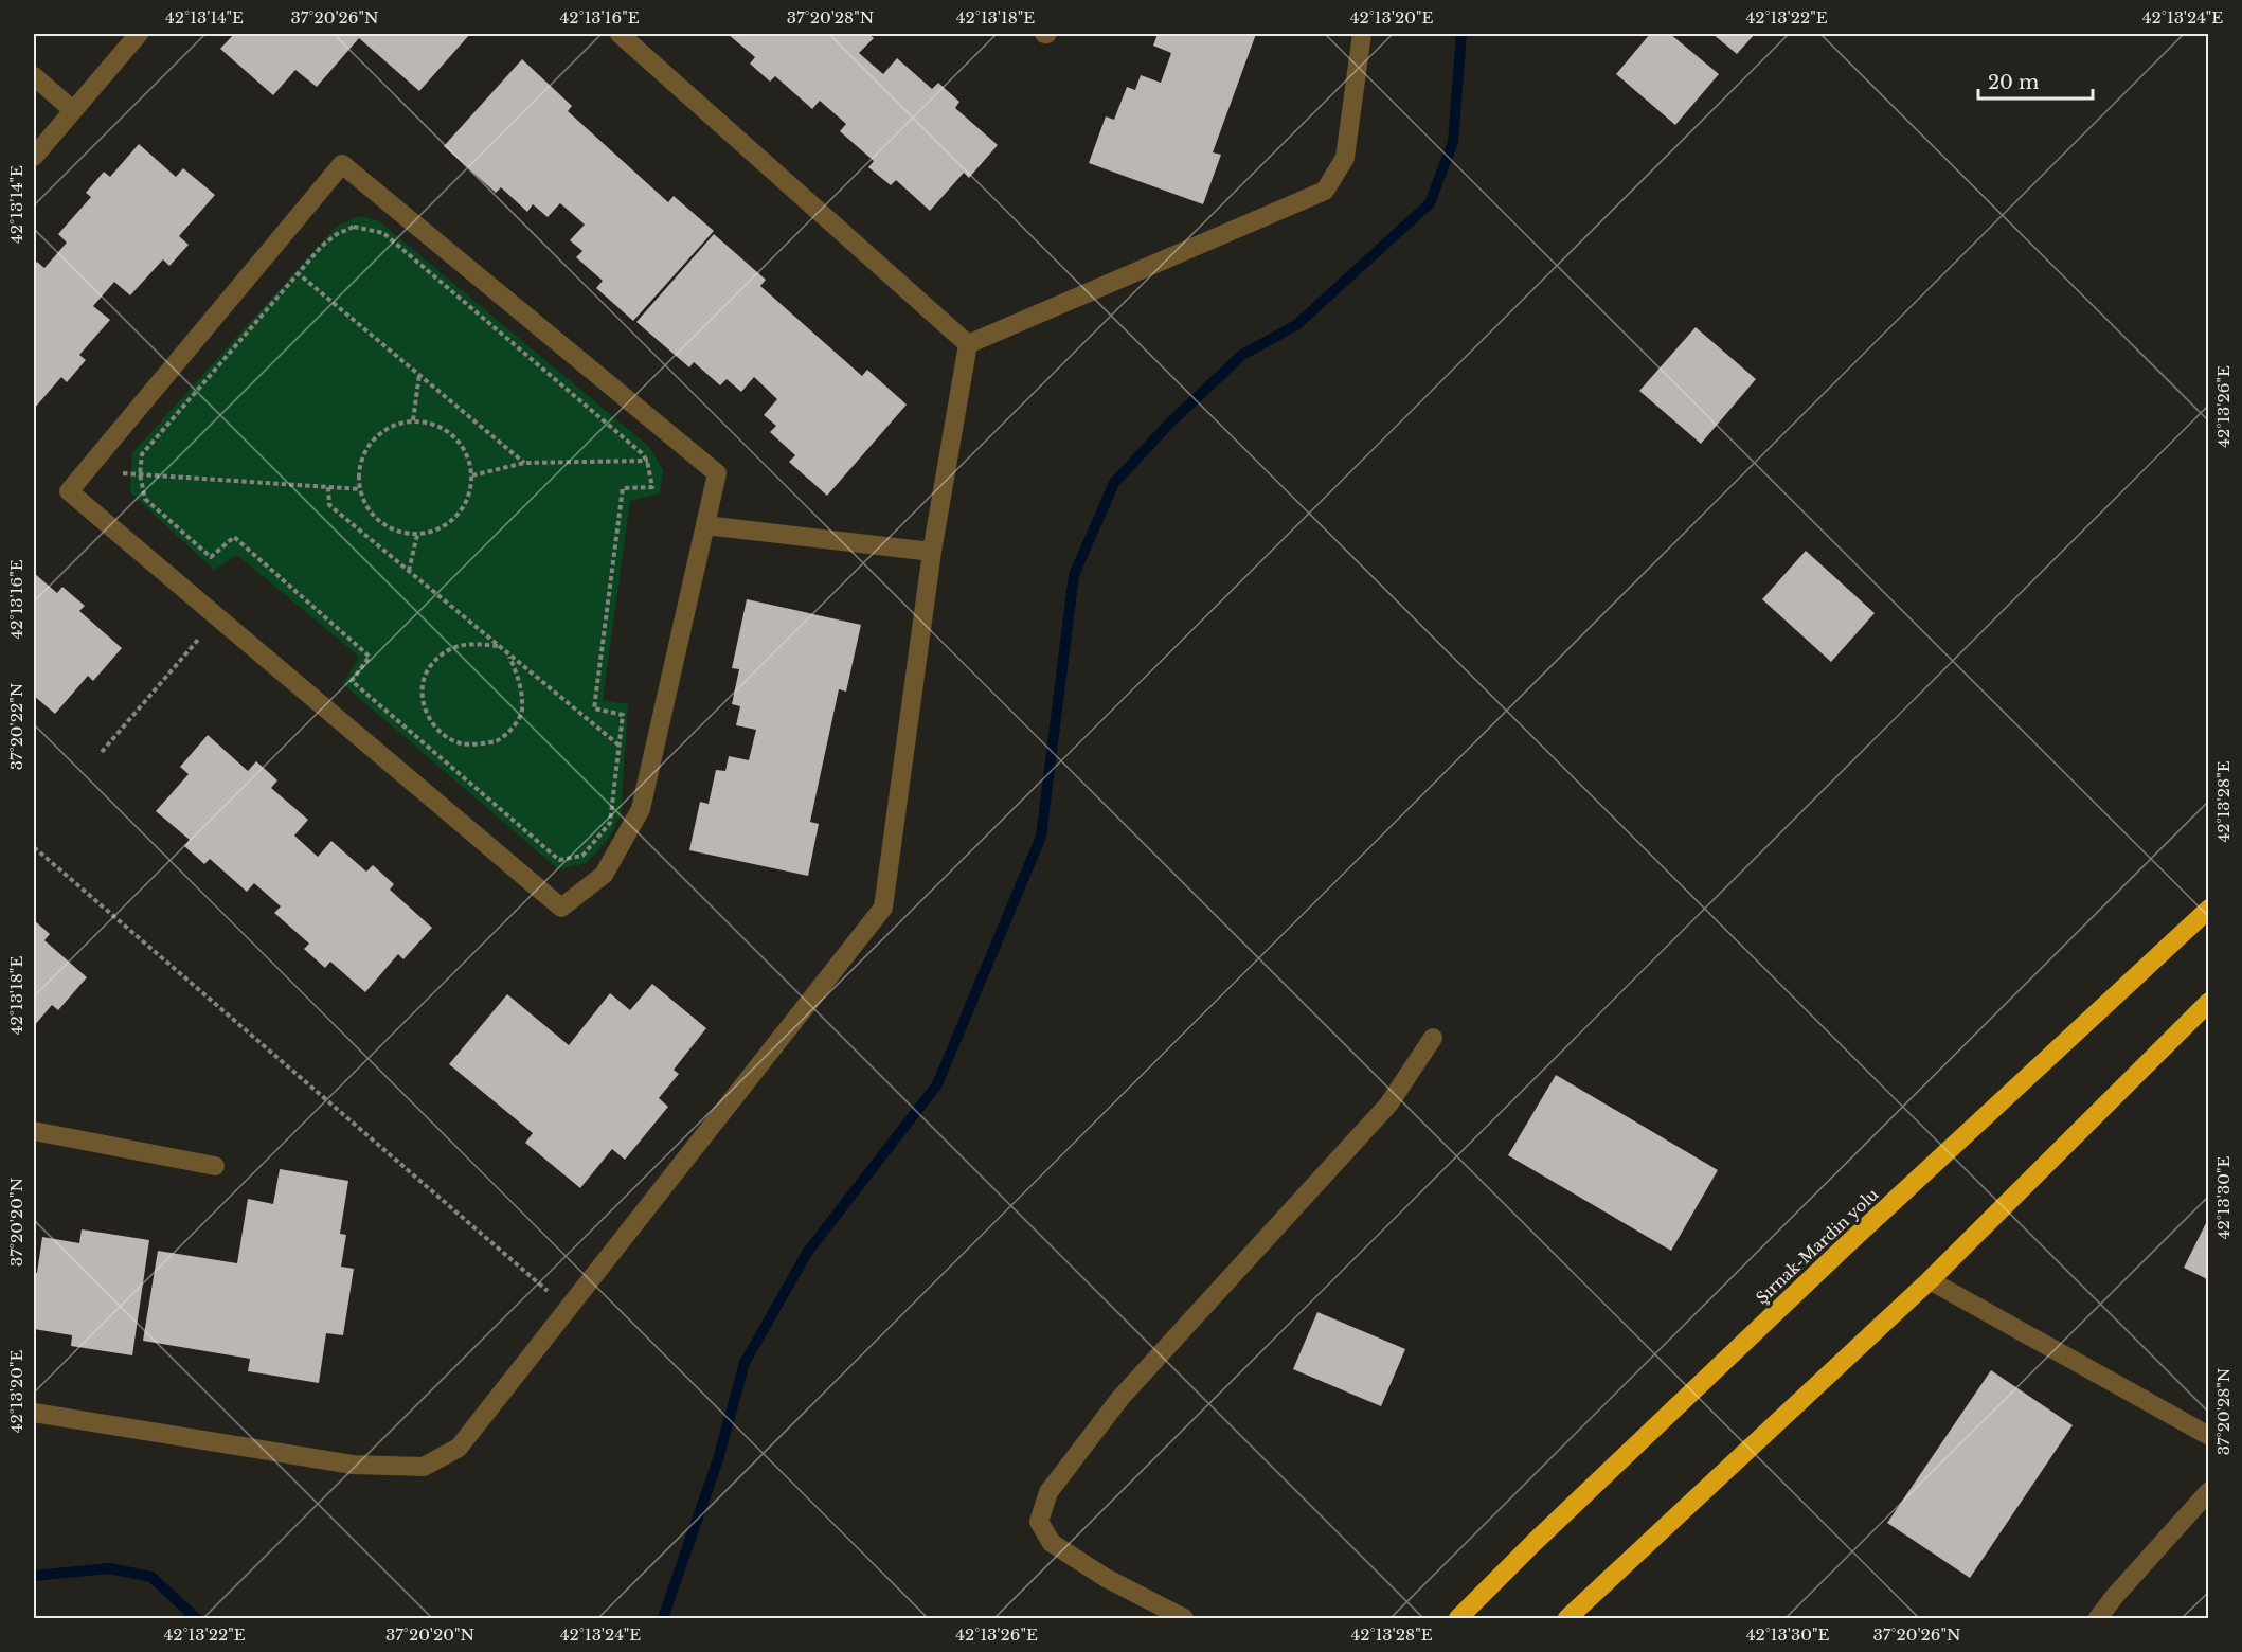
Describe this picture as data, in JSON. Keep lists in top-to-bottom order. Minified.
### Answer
{"streets":{"highway":["Şırnak-Mardin yolu"]},"scale_bar":"20 m","coordinates":["42°13'14\"E","37°20'26\"N","42°13'16\"E","37°20'28\"N","42°13'18\"E","42°13'20\"E","42°13'22\"E","42°13'24\"E","42°13'26\"E","37°20'22\"N","42°13'28\"E","42°13'30\"E","37°20'20\"N"]}
